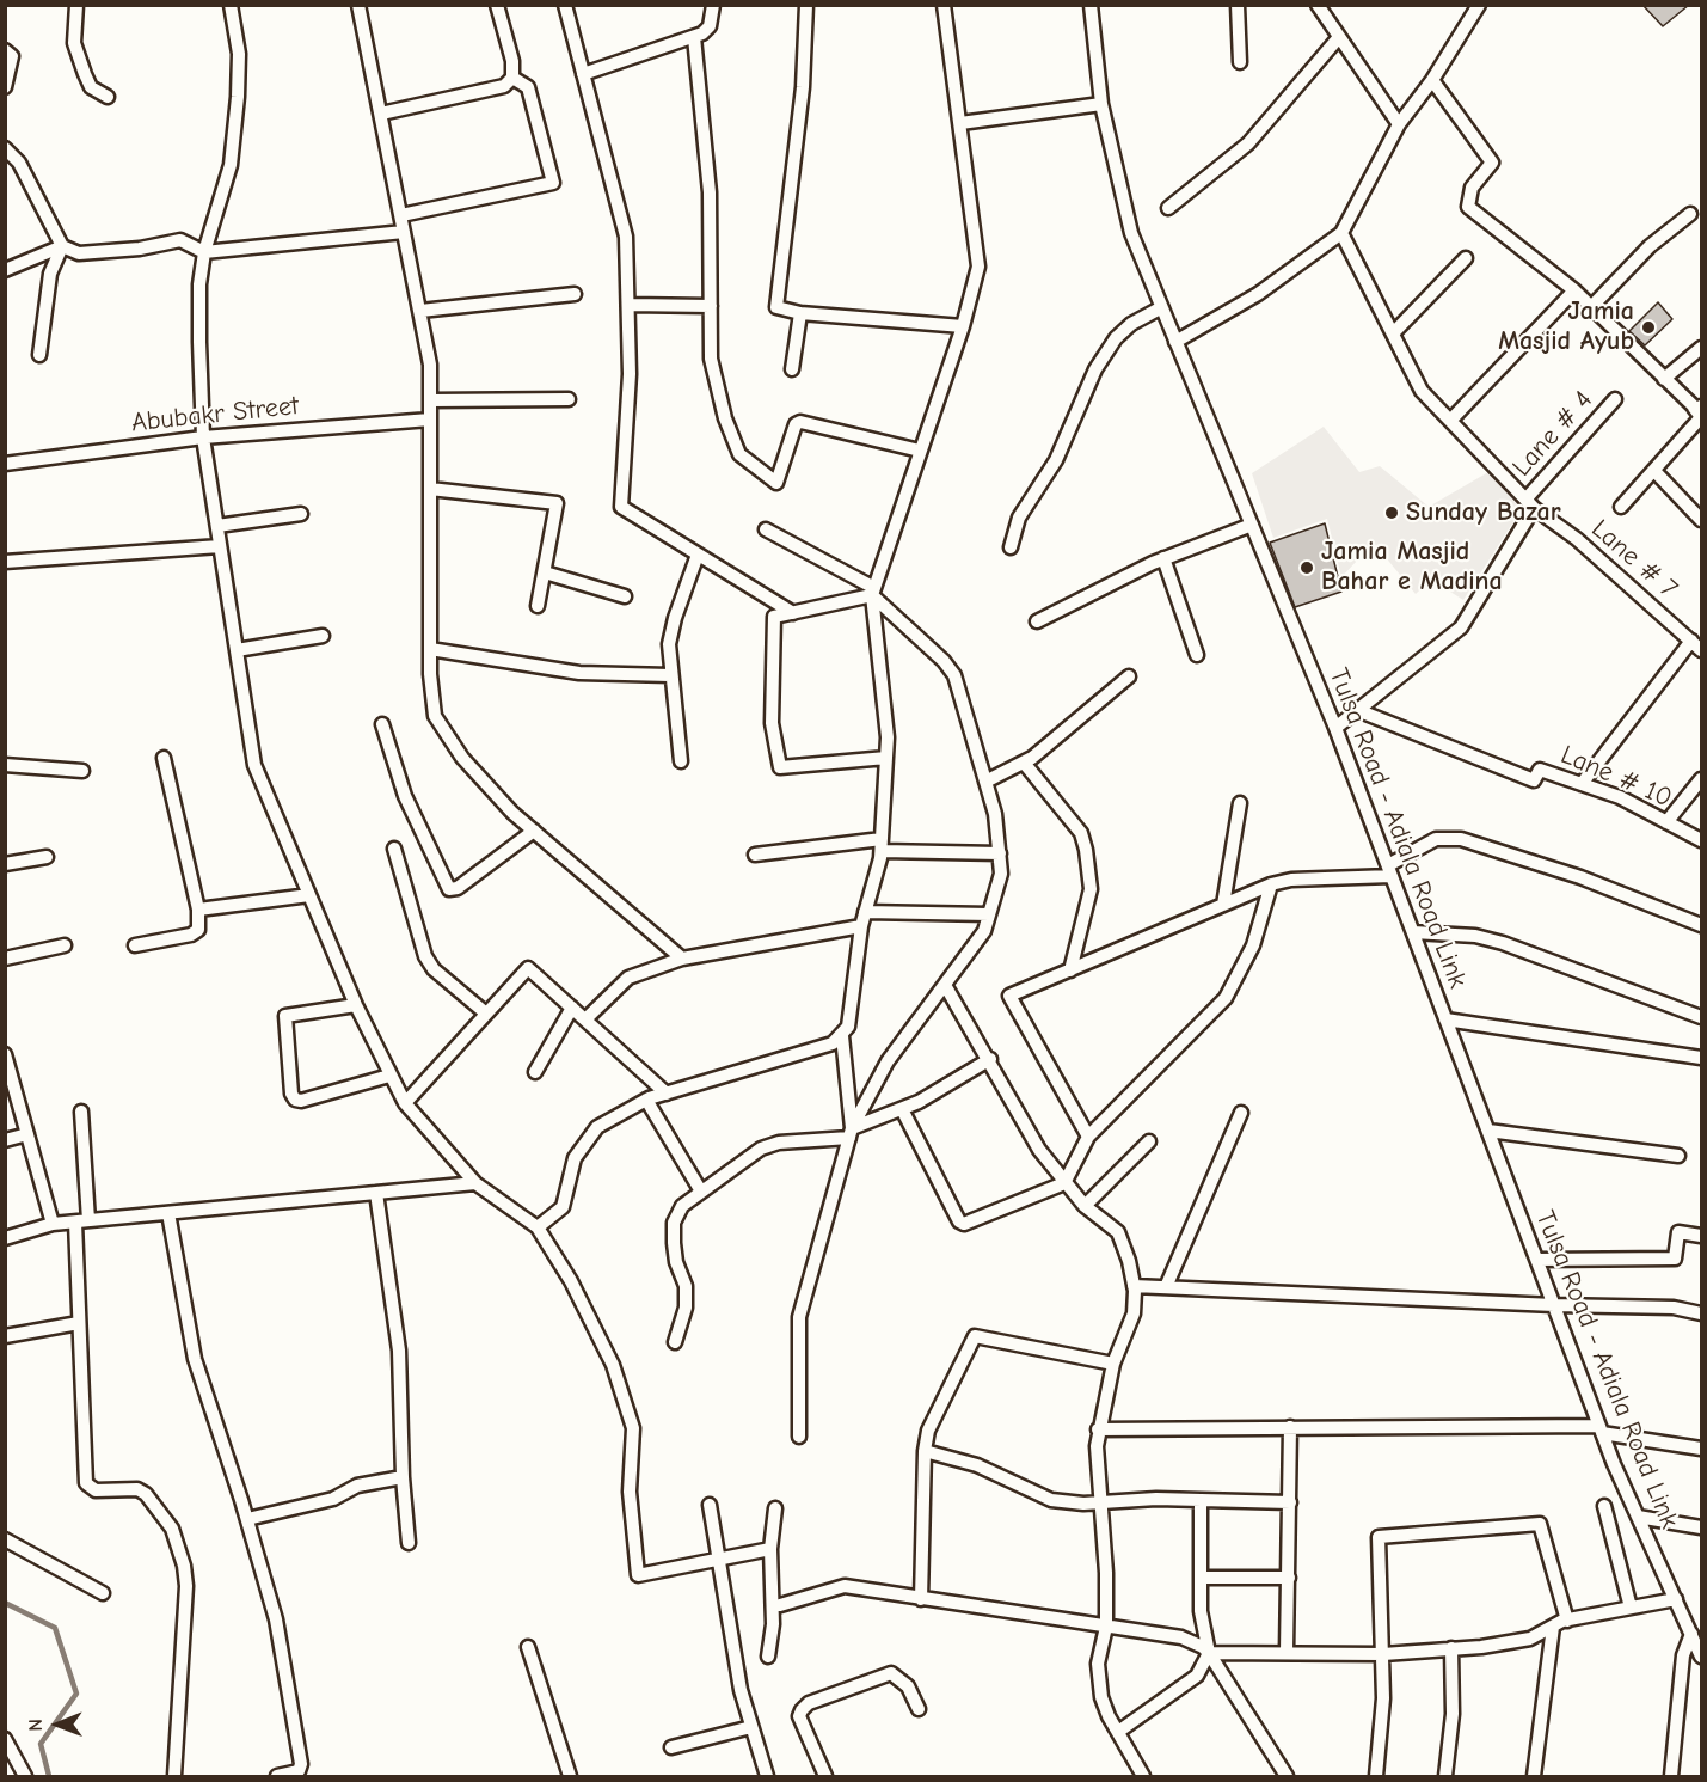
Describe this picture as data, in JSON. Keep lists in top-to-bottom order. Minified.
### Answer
{"streets":{"street":["Abubakr Street","Lane # 4","Lane # 7","Lane # 10","Tulsa Road - Adiala Road Link"]},"crossings":[["Lane # 4","Lane # 7"],["Lane # 4","Lane # 10"],["Lane # 4","Tulsa Road - Adiala Road Link"]],"places":["Jamia Masjid Ayub","Sunday Bazar","Jamia Masjid Bahar e Madina"],"north":"left"}
